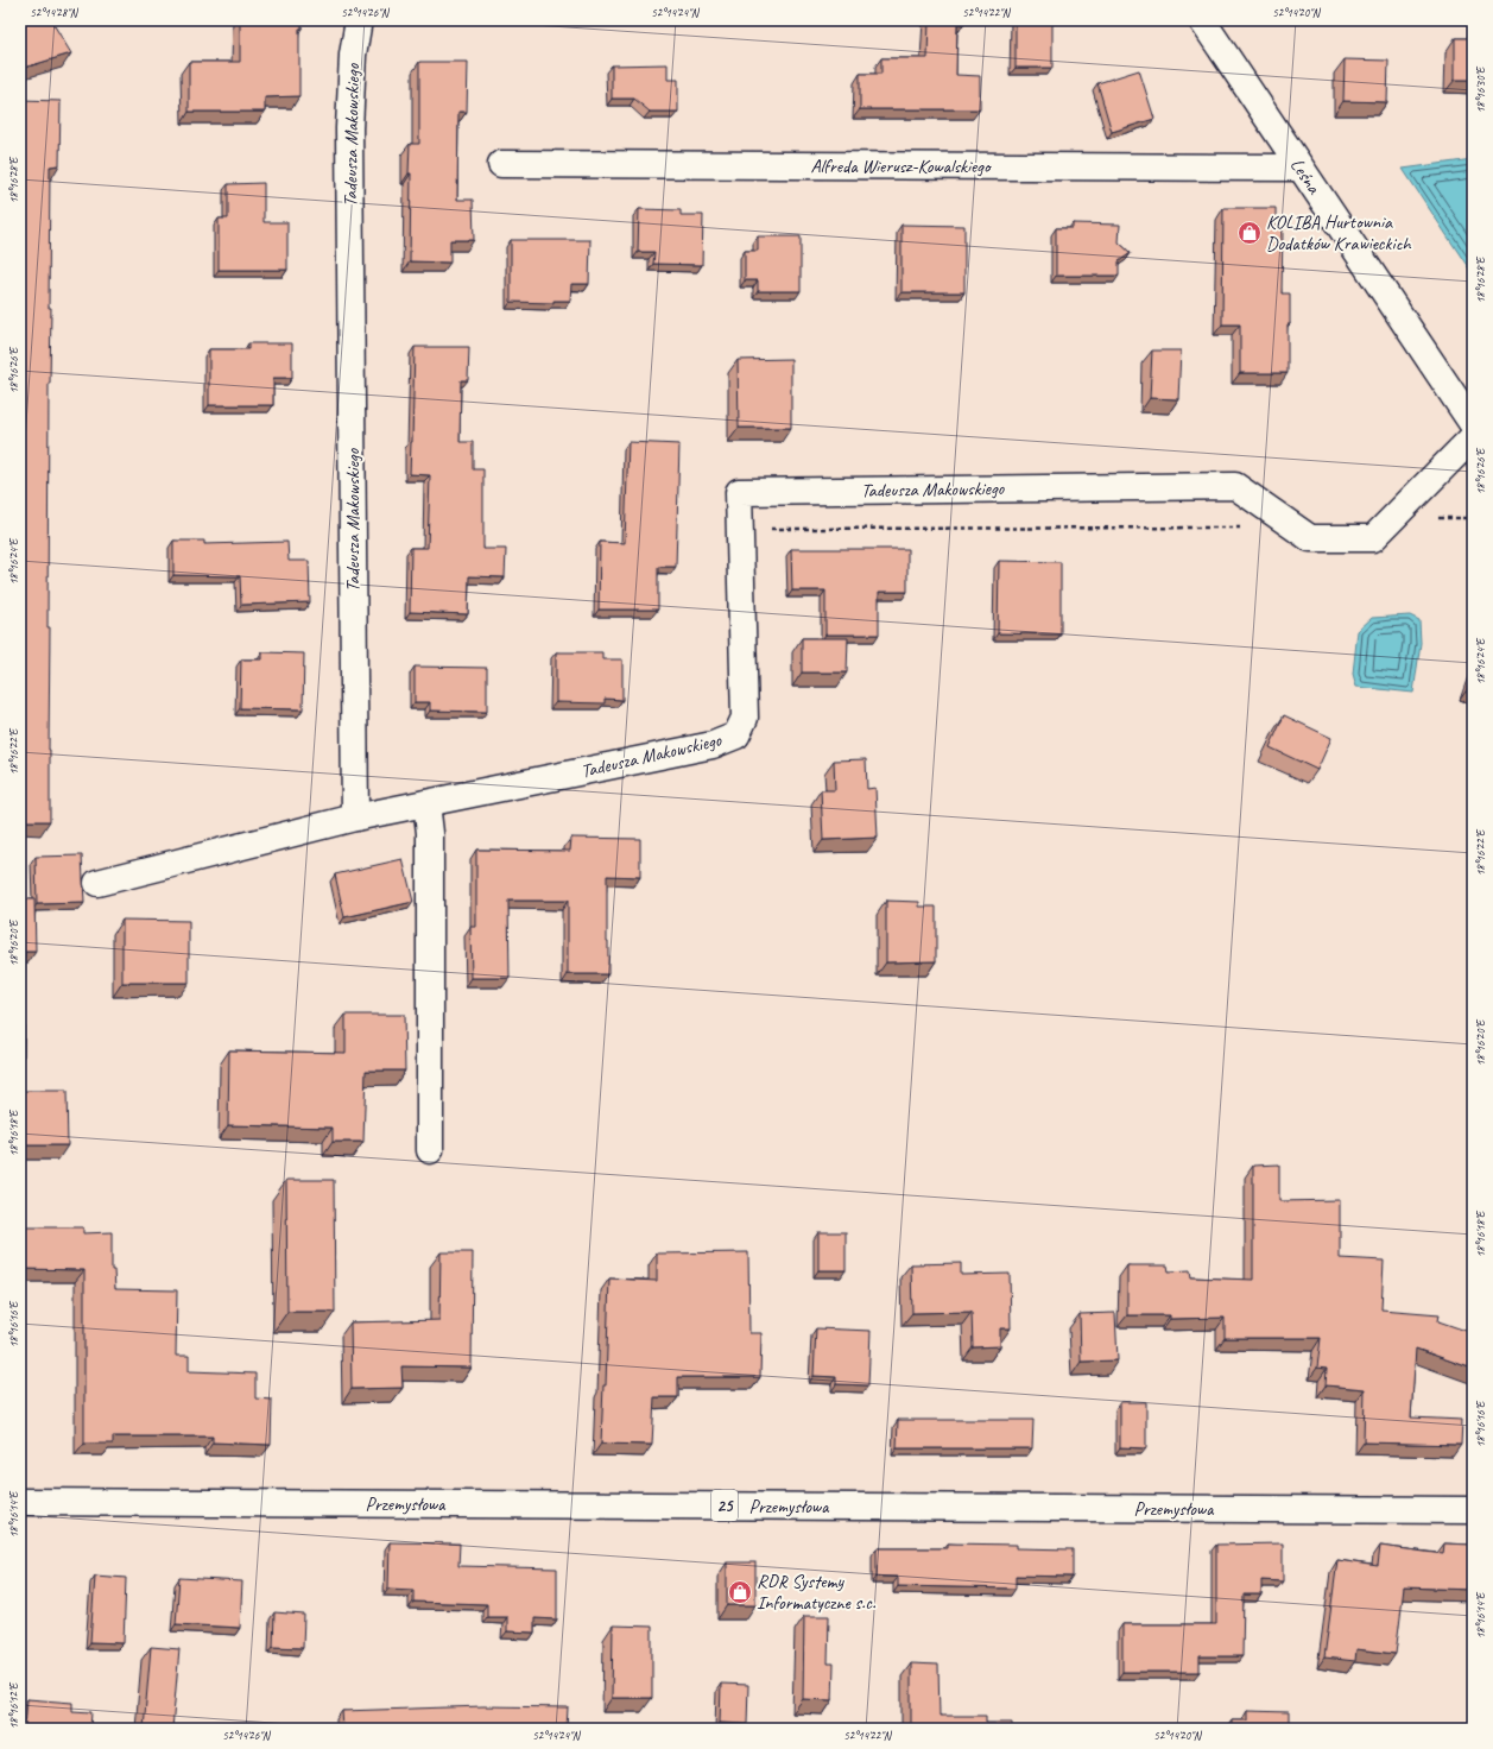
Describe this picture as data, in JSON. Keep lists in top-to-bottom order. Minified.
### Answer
{"streets":{"street":["Tadeusza Makowskiego","Alfreda Wierusz-Kowalskiego","Leśna","Przemysłowa","25"]},"crossings":[["Alfreda Wierusz-Kowalskiego","Leśna"]],"places":{"shop":["KOLIBA Hurtownia Dodatków Krawieckich","RDR Systemy Informatyczne s.c."]},"coordinates":["52°14'28\"N","52°14'26\"N","52°14'24\"N","52°14'22\"N","52°14'20\"N","18°16'30\"E","18°16'28\"E","18°16'26\"E","18°16'24\"E","18°16'22\"E","18°16'20\"E","18°16'18\"E","18°16'16\"E","18°16'14\"E","18°16'12\"E"]}
